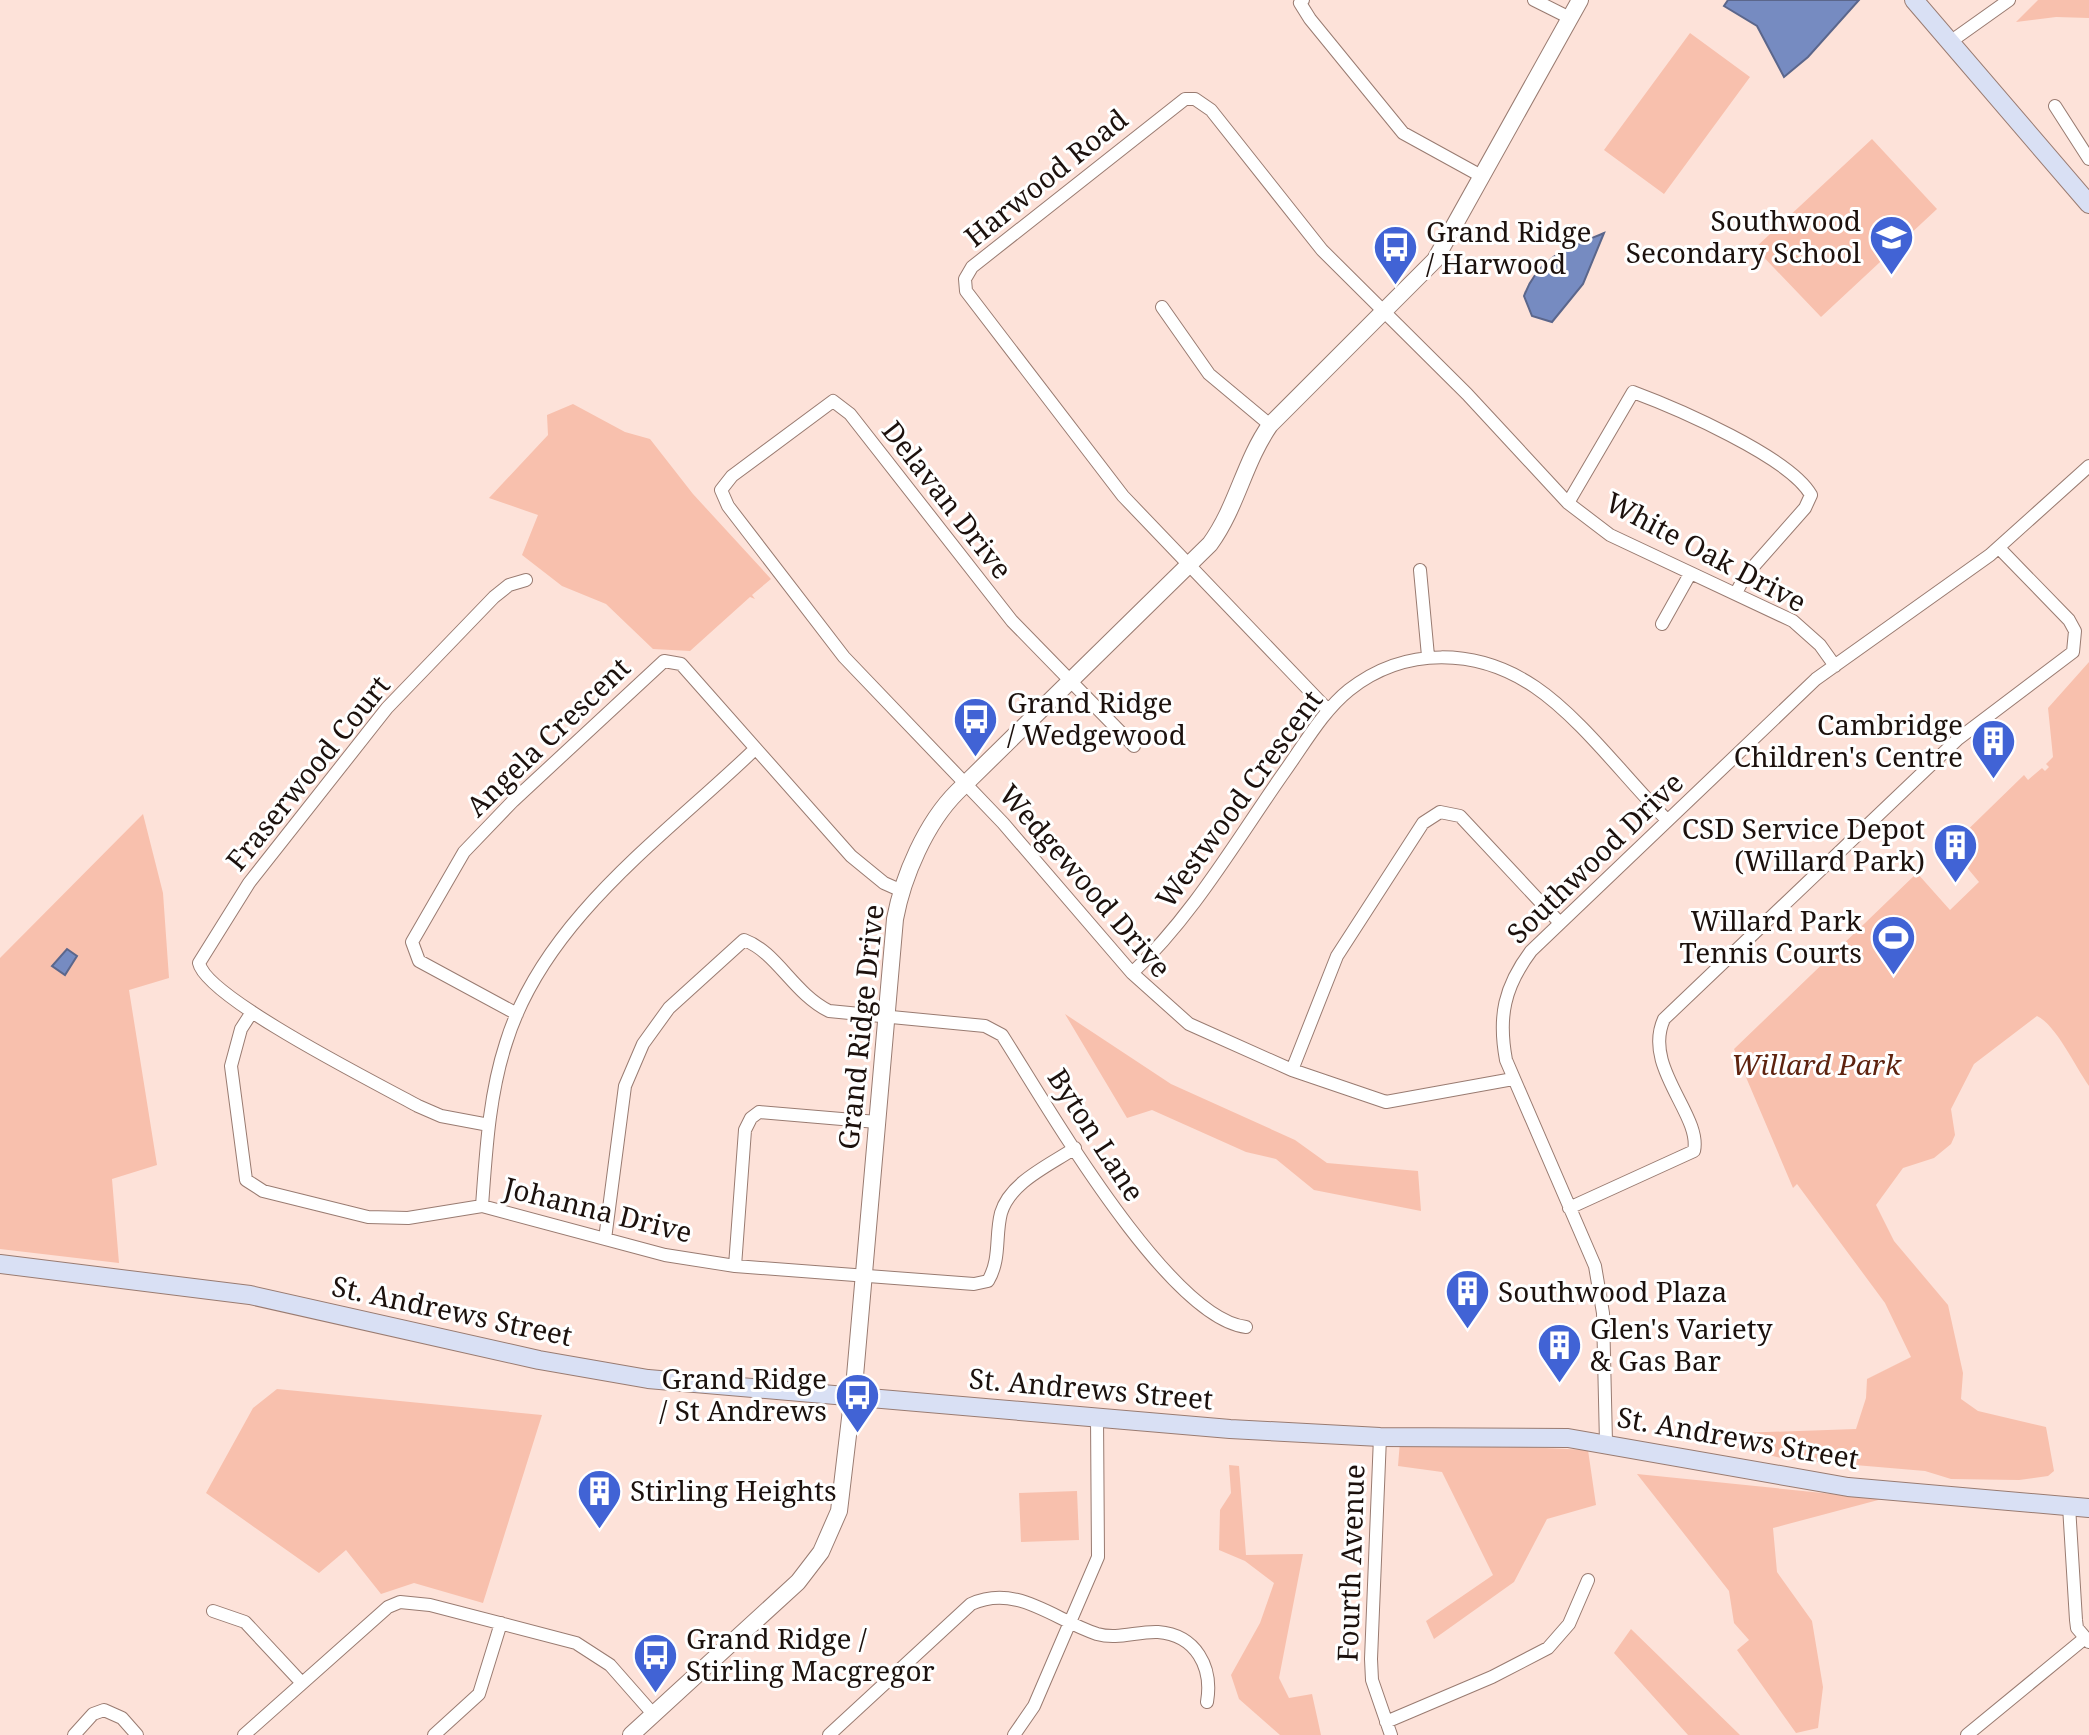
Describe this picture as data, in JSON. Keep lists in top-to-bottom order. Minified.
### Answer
{"streets":{"main road":["St. Andrews Street"],"street":["Harwood Road","Delavan Drive","White Oak Drive","Angela Crescent","Fraserwood Court","Westwood Crescent","Southwood Drive","Wedgewood Drive","Grand Ridge Drive","Byton Lane","Johanna Drive","Fourth Avenue"]},"crossings":[["Harwood Road","White Oak Drive"],["Harwood Road","Westwood Crescent"],["Harwood Road","Grand Ridge Drive"],["Delavan Drive","Wedgewood Drive"],["Delavan Drive","Grand Ridge Drive"],["White Oak Drive","Southwood Drive"],["White Oak Drive","Grand Ridge Drive"],["Angela Crescent","Grand Ridge Drive"],["Angela Crescent","Johanna Drive"],["Westwood Crescent","Southwood Drive"],["Westwood Crescent","Wedgewood Drive"],["Southwood Drive","Wedgewood Drive"],["Southwood Drive","St. Andrews Street"],["Wedgewood Drive","Grand Ridge Drive"],["Grand Ridge Drive","Byton Lane"],["Grand Ridge Drive","Johanna Drive"],["Grand Ridge Drive","St. Andrews Street"],["Byton Lane","Johanna Drive"],["St. Andrews Street","Fourth Avenue"]],"parks":["Willard Park"],"places":{"school or university":["Southwood Secondary School"],"bus stop":["Grand Ridge / Harwood","Grand Ridge / Wedgewood","Grand Ridge / St Andrews","Grand Ridge / Stirling Macgregor"],"building":["Cambridge Children's Centre","CSD Service Depot (Willard Park)","Southwood Plaza","Glen's Variety & Gas Bar","Stirling Heights"],"sports":["Willard Park Tennis Courts"]}}
